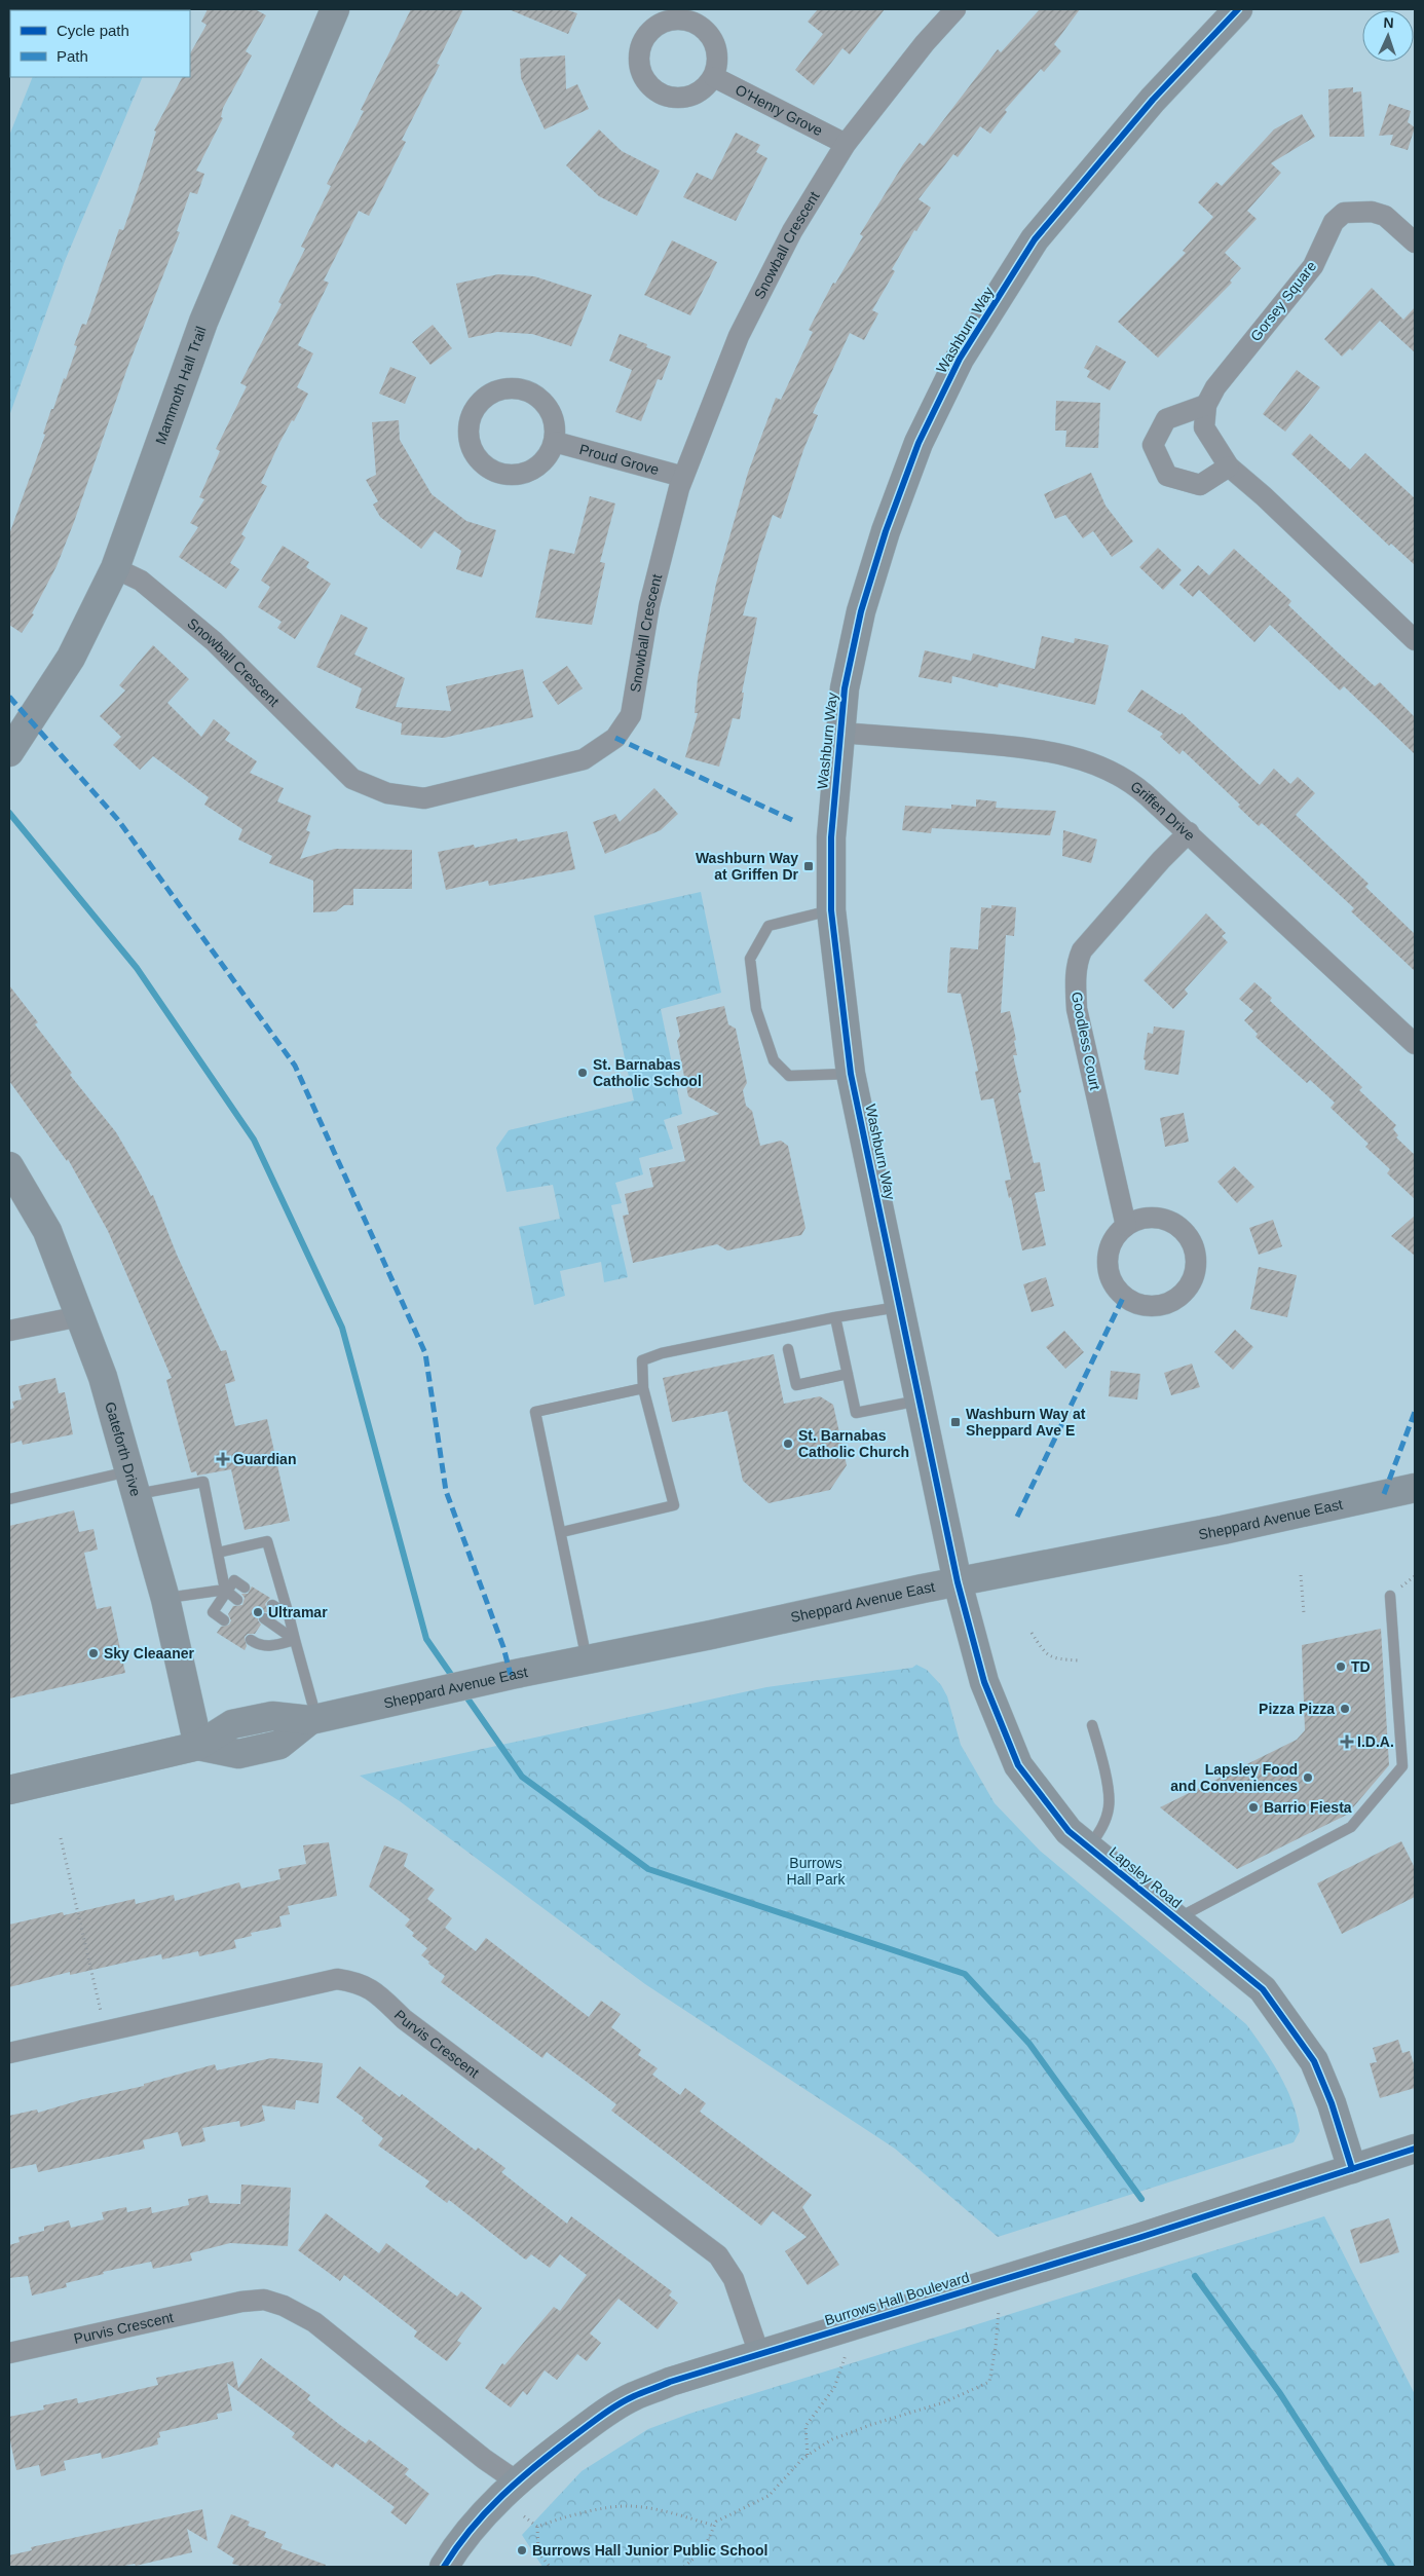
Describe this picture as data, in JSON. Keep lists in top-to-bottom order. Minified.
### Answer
{"streets":{"street":["O'Henry Grove","Snowball Crescent","Gorsey Square","Washburn Way","Mammoth Hall Trail","Proud Grove","Griffen Drive","Goodless Court","Gateforth Drive","Sheppard Avenue East","Lapsley Road","Purvis Crescent","Burrows Hall Boulevard"]},"crossings":[["O'Henry Grove","Snowball Crescent"],["Snowball Crescent","Mammoth Hall Trail"],["Snowball Crescent","Proud Grove"],["Washburn Way","Griffen Drive"],["Washburn Way","Sheppard Avenue East"],["Washburn Way","Lapsley Road"],["Griffen Drive","Goodless Court"],["Gateforth Drive","Sheppard Avenue East"],["Sheppard Avenue East","Lapsley Road"],["Lapsley Road","Burrows Hall Boulevard"],["Purvis Crescent","Burrows Hall Boulevard"]],"parks":["Burrows Hall Park"],"places":{"transit":["Washburn Way at Griffen Dr","Washburn Way at Sheppard Ave E"],"other":["St. Barnabas Catholic School","St. Barnabas Catholic Church","Ultramar","Sky Cleaaner","TD","Pizza Pizza","Lapsley Food and Conveniences","Barrio Fiesta","Burrows Hall Junior Public School"],"health":["Guardian","I.D.A."]},"legend":["Cycle path","Path"],"north":"top"}
